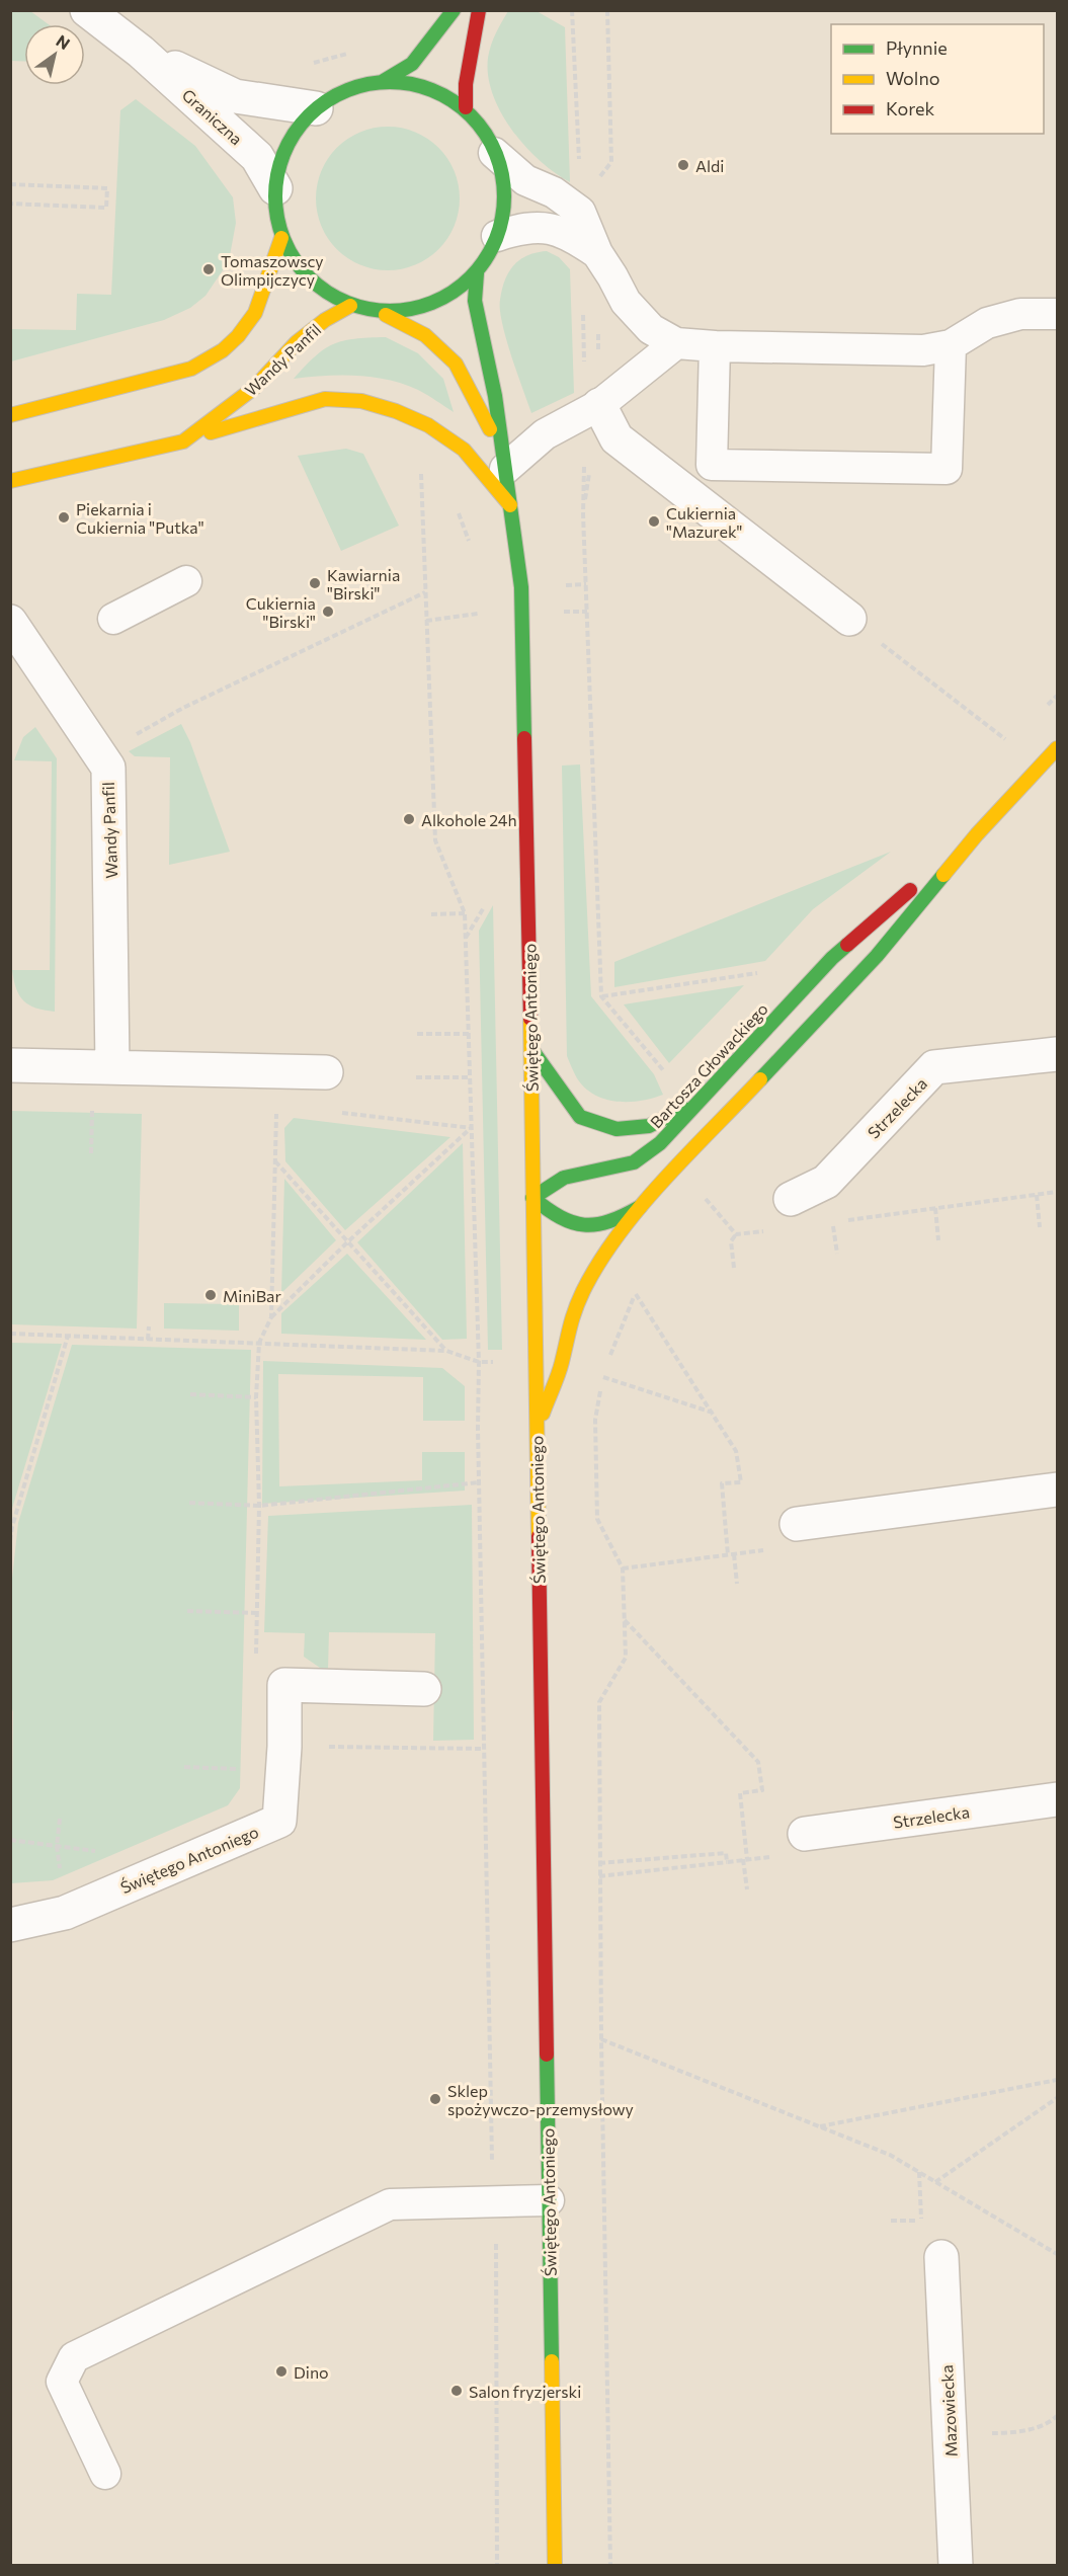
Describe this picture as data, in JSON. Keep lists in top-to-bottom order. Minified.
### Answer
{"streets":{"street":["Graniczna","Wandy Panfil","Świętego Antoniego","Bartosza Głowackiego","Strzelecka","Mazowiecka"]},"crossings":[["Świętego Antoniego","Bartosza Głowackiego"]],"places":["Aldi","Tomaszowscy Olimpijczycy","Piekarnia i Cukiernia \"Putka\"","Cukiernia \"Mazurek\"","Kawiarnia \"Birski\"","Cukiernia \"Birski\"","Alkohole 24h","MiniBar","Sklep spożywczo-przemysłowy","Dino","Salon fryzjerski"],"legend":["Płynnie","Wolno","Korek"],"north":"top right"}
